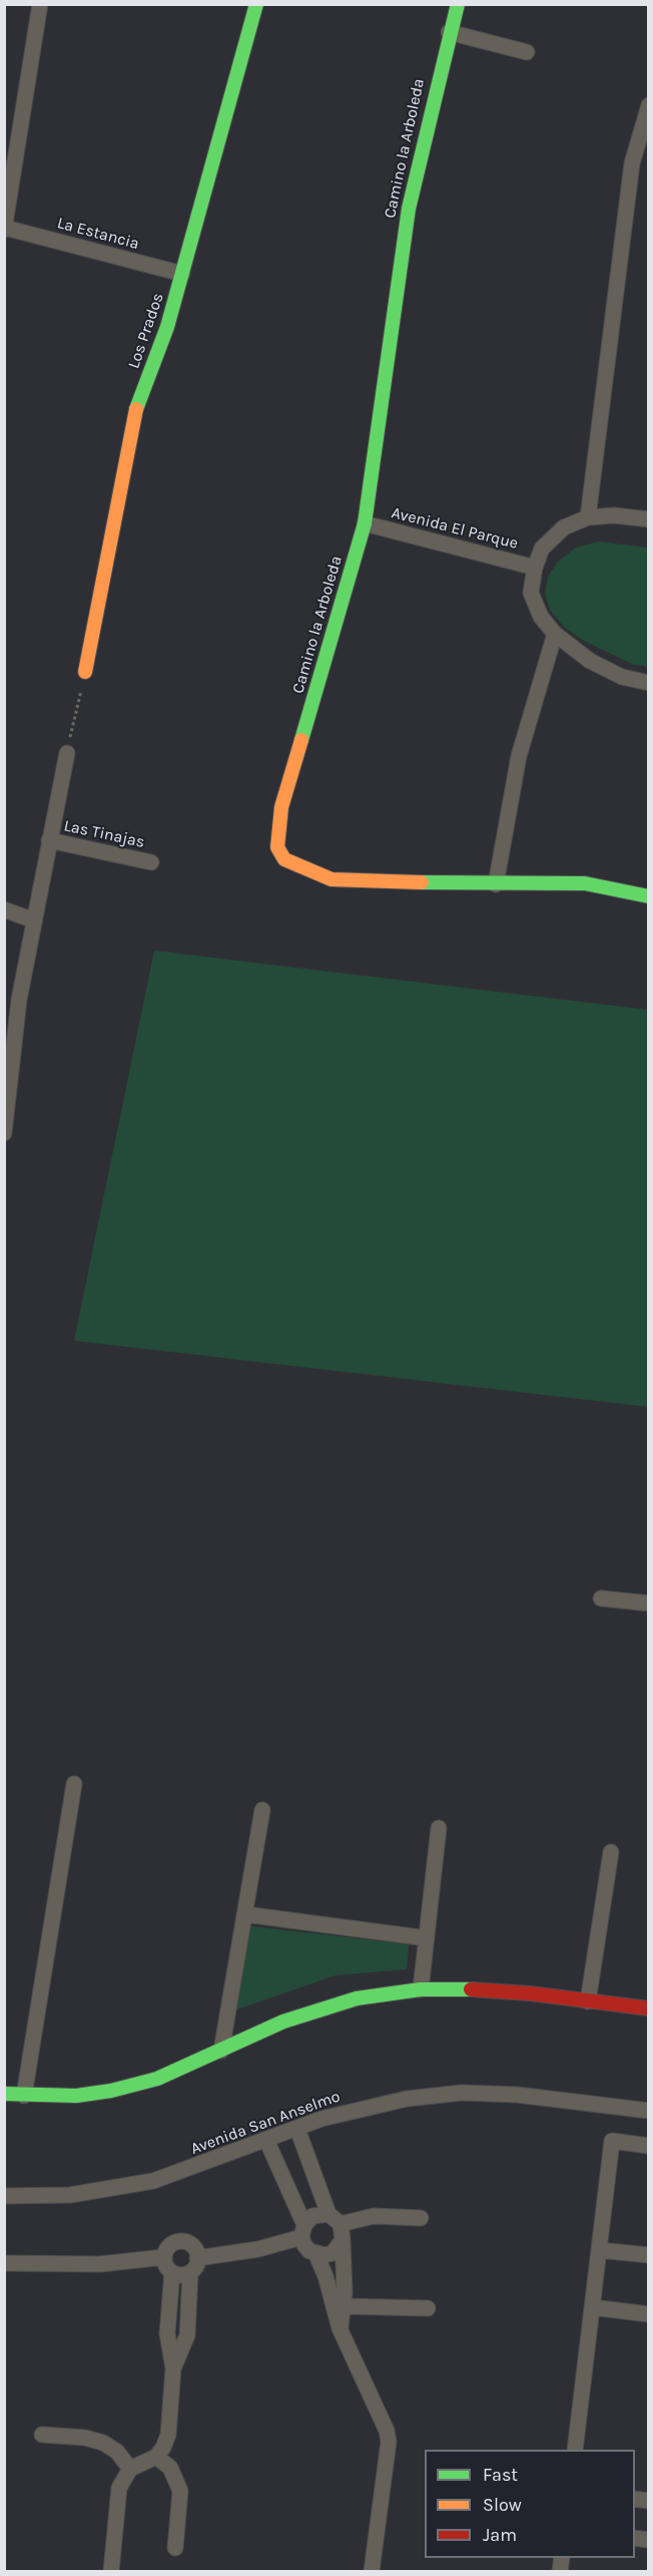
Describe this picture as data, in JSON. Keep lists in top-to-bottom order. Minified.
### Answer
{"streets":{"street":["Camino la Arboleda","La Estancia","Los Prados","Avenida El Parque","Las Tinajas","Avenida San Anselmo"]},"crossings":[["Camino la Arboleda","Avenida El Parque"],["La Estancia","Los Prados"]],"legend":["Fast","Slow","Jam"]}
